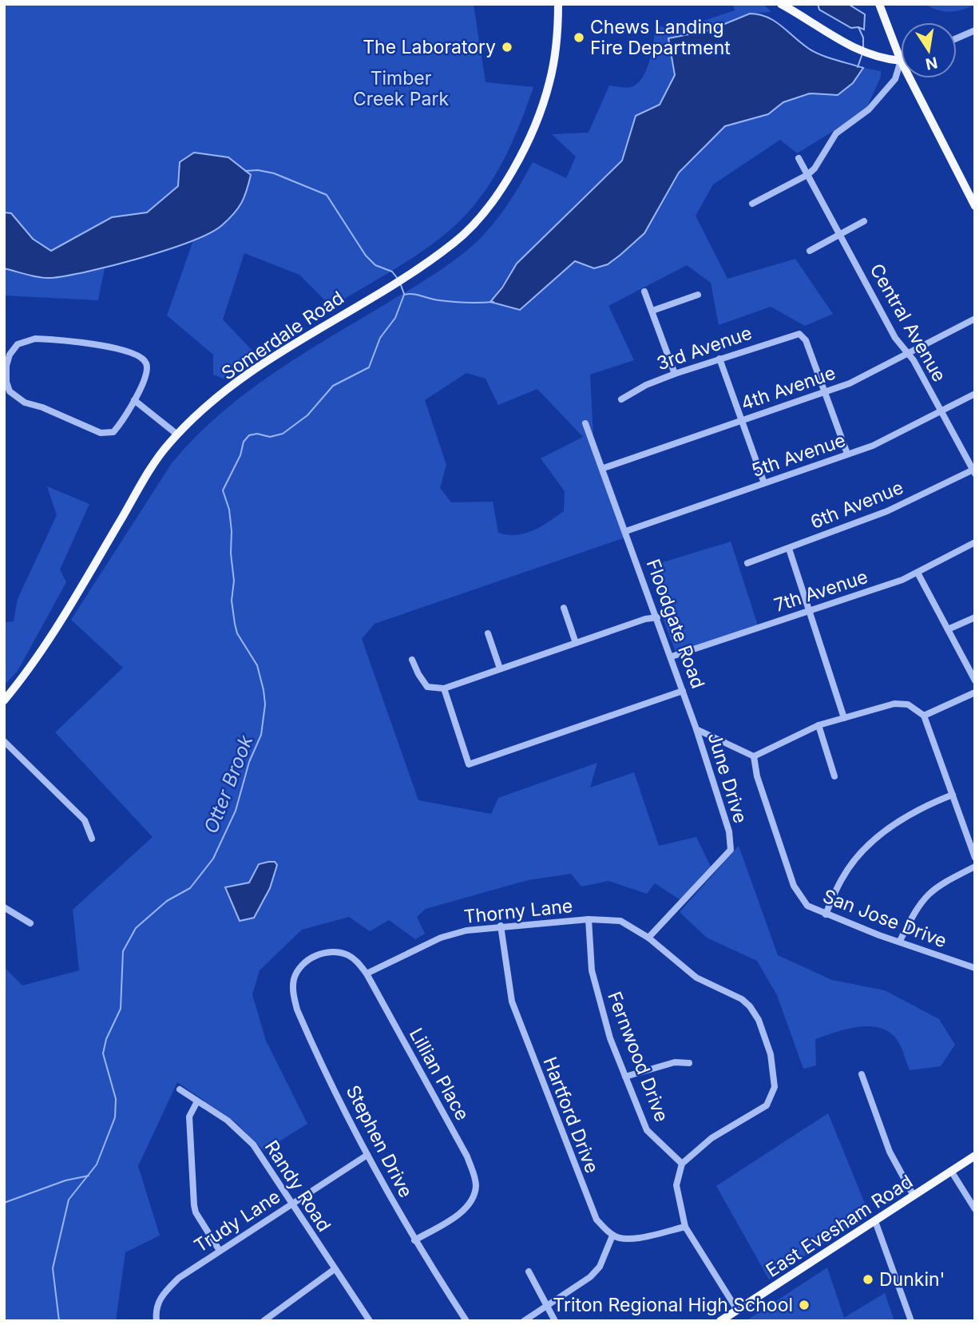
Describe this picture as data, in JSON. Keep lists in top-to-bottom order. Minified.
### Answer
{"streets":{"main road":["Somerdale Road","East Evesham Road"],"street":["Central Avenue","3rd Avenue","4th Avenue","5th Avenue","6th Avenue","7th Avenue","Floodgate Road","June Drive","Thorny Lane","San Jose Drive","Fernwood Drive","Lillian Place","Hartford Drive","Stephen Drive","Randy Road","Trudy Lane"]},"crossings":[["Central Avenue","4th Avenue"],["Central Avenue","5th Avenue"],["Central Avenue","6th Avenue"],["3rd Avenue","4th Avenue"],["4th Avenue","Floodgate Road"],["5th Avenue","Floodgate Road"],["7th Avenue","Floodgate Road"],["Floodgate Road","June Drive"],["June Drive","Thorny Lane"],["Thorny Lane","Fernwood Drive"],["Thorny Lane","Lillian Place"],["Thorny Lane","Hartford Drive"],["Lillian Place","Stephen Drive"],["Stephen Drive","Trudy Lane"],["Randy Road","Trudy Lane"]],"water":["Otter Brook"],"parks":["Timber Creek Park"],"places":["Chews Landing Fire Department","The Laboratory","Dunkin'","Triton Regional High School"],"north":"bottom"}
